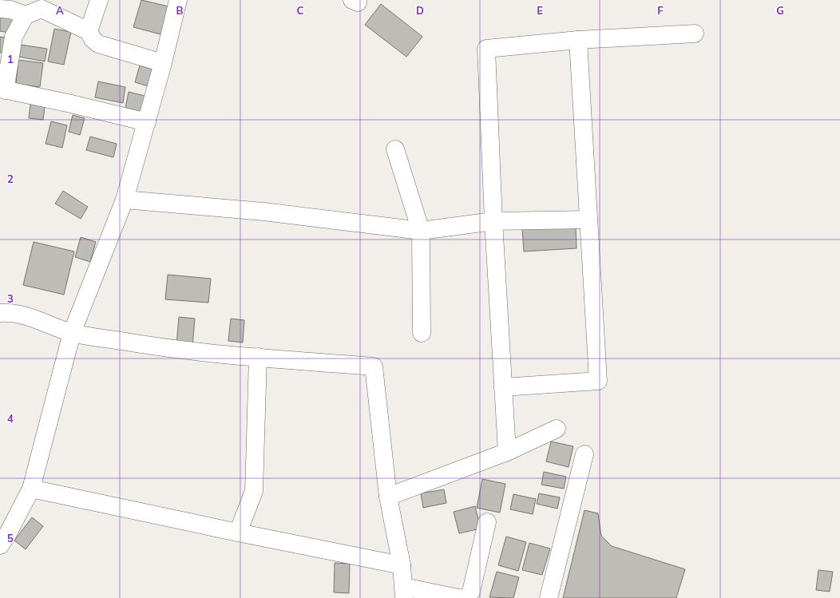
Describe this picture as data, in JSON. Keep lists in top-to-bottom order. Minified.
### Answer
{"grid":{"columns":["A","B","C","D","E","F","G"],"rows":["1","2","3","4","5"]}}
